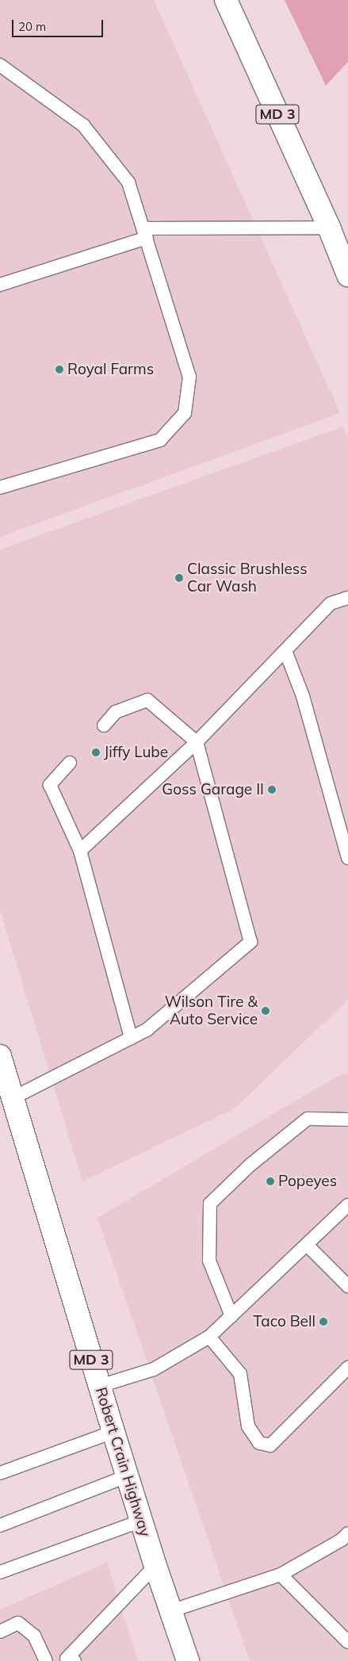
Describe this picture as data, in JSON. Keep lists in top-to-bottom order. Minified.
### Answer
{"streets":{"highway":["MD 3","Robert Crain Highway"]},"places":["Royal Farms","Classic Brushless Car Wash","Jiffy Lube","Goss Garage II","Wilson Tire & Auto Service","Popeyes","Taco Bell"],"scale_bar":"20 m"}
